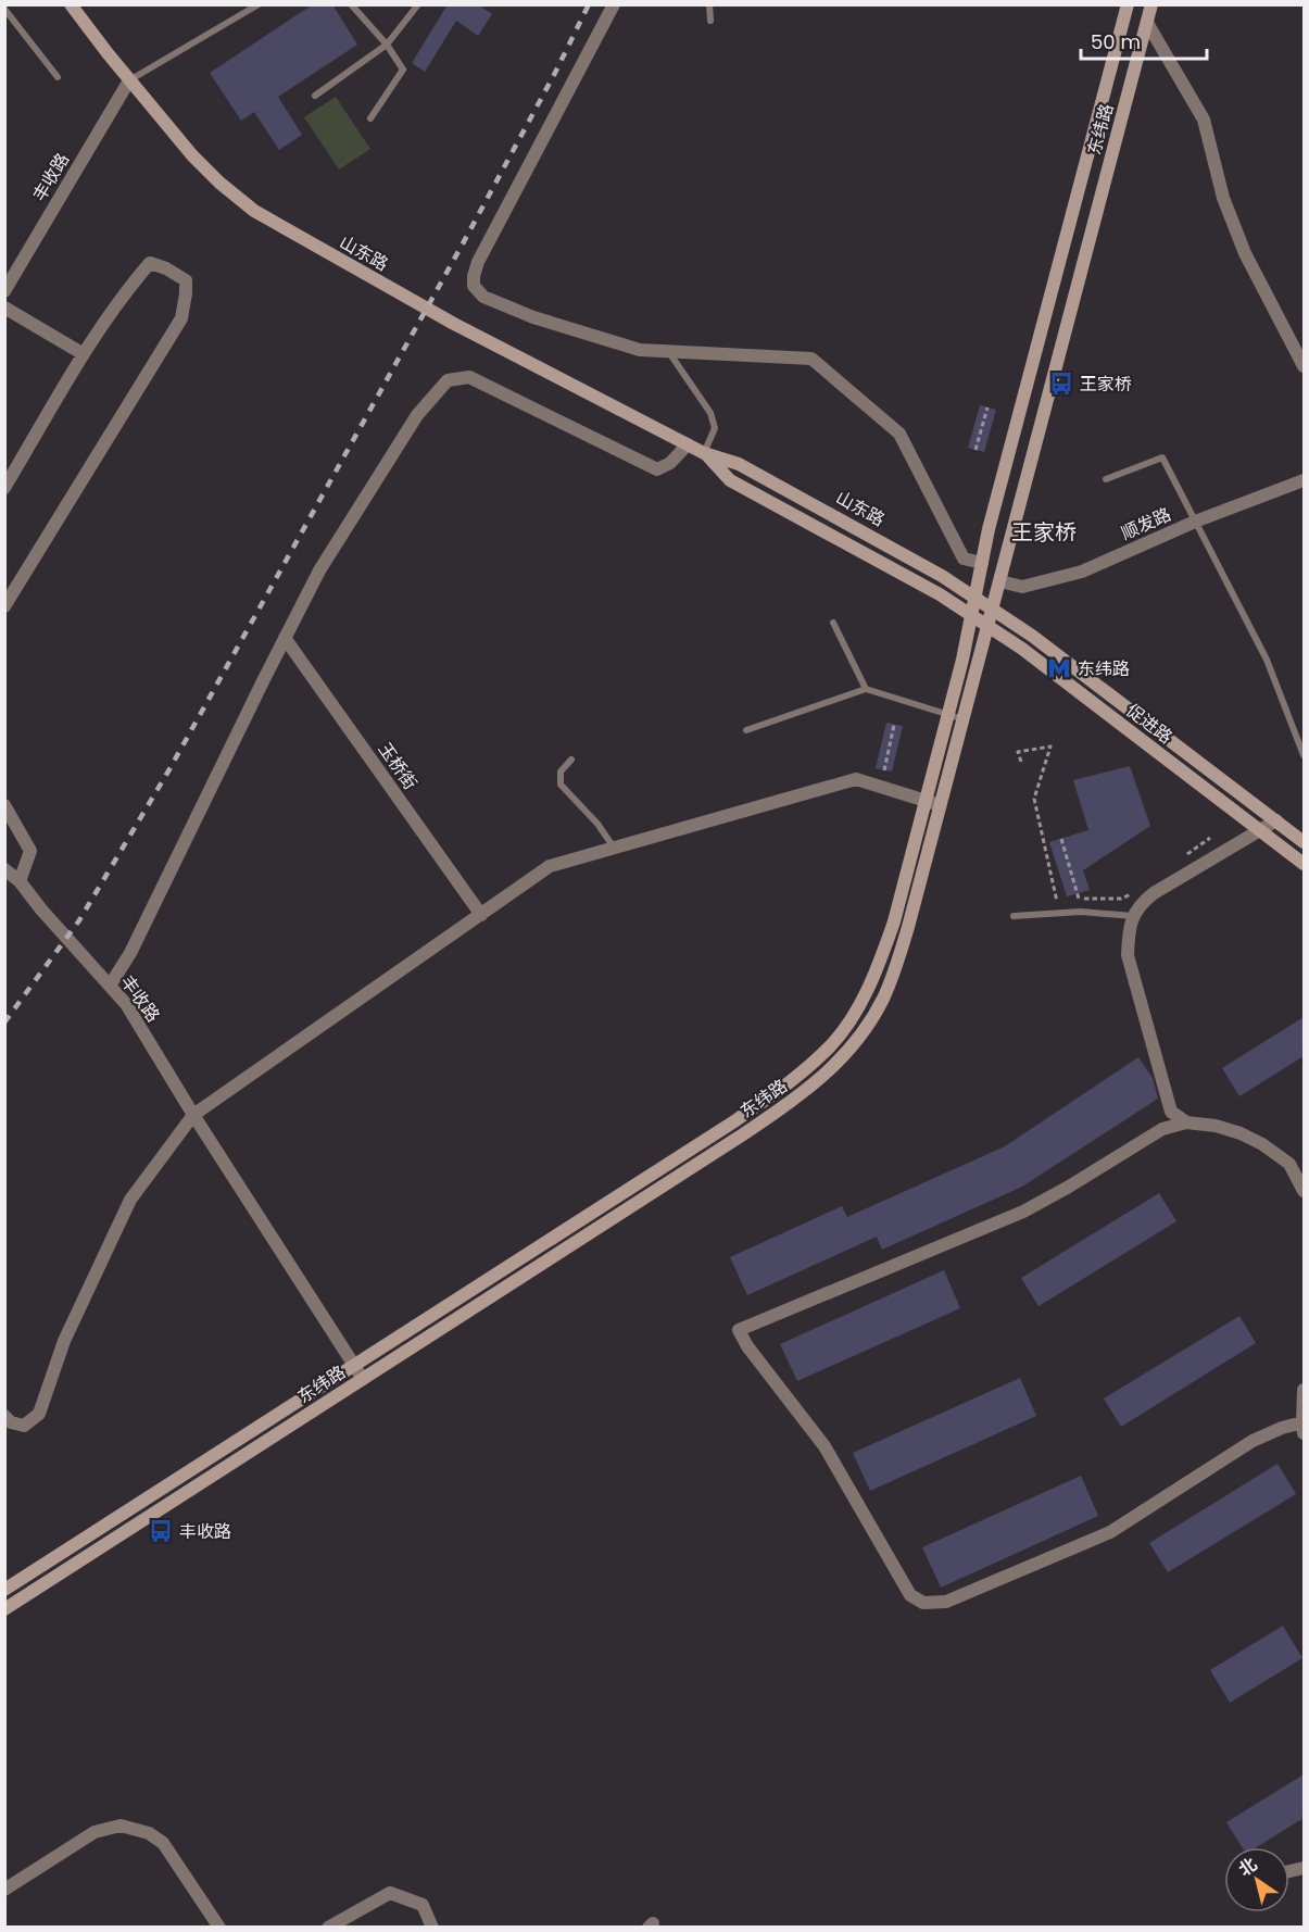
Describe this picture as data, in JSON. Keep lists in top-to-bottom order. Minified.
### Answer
{"streets":{"main road":["东纬路","山东路","促进路"],"street":["丰收路","顺发路","玉桥街"]},"crossings":[["东纬路","丰收路"],["东纬路","山东路"],["东纬路","顺发路"],["东纬路","促进路"],["丰收路","山东路"],["山东路","促进路"]],"districts":["王家桥"],"places":{"bus stop":["王家桥","丰收路"],"metro station":["东纬路"]},"scale_bar":"50 m","north":"top left"}
